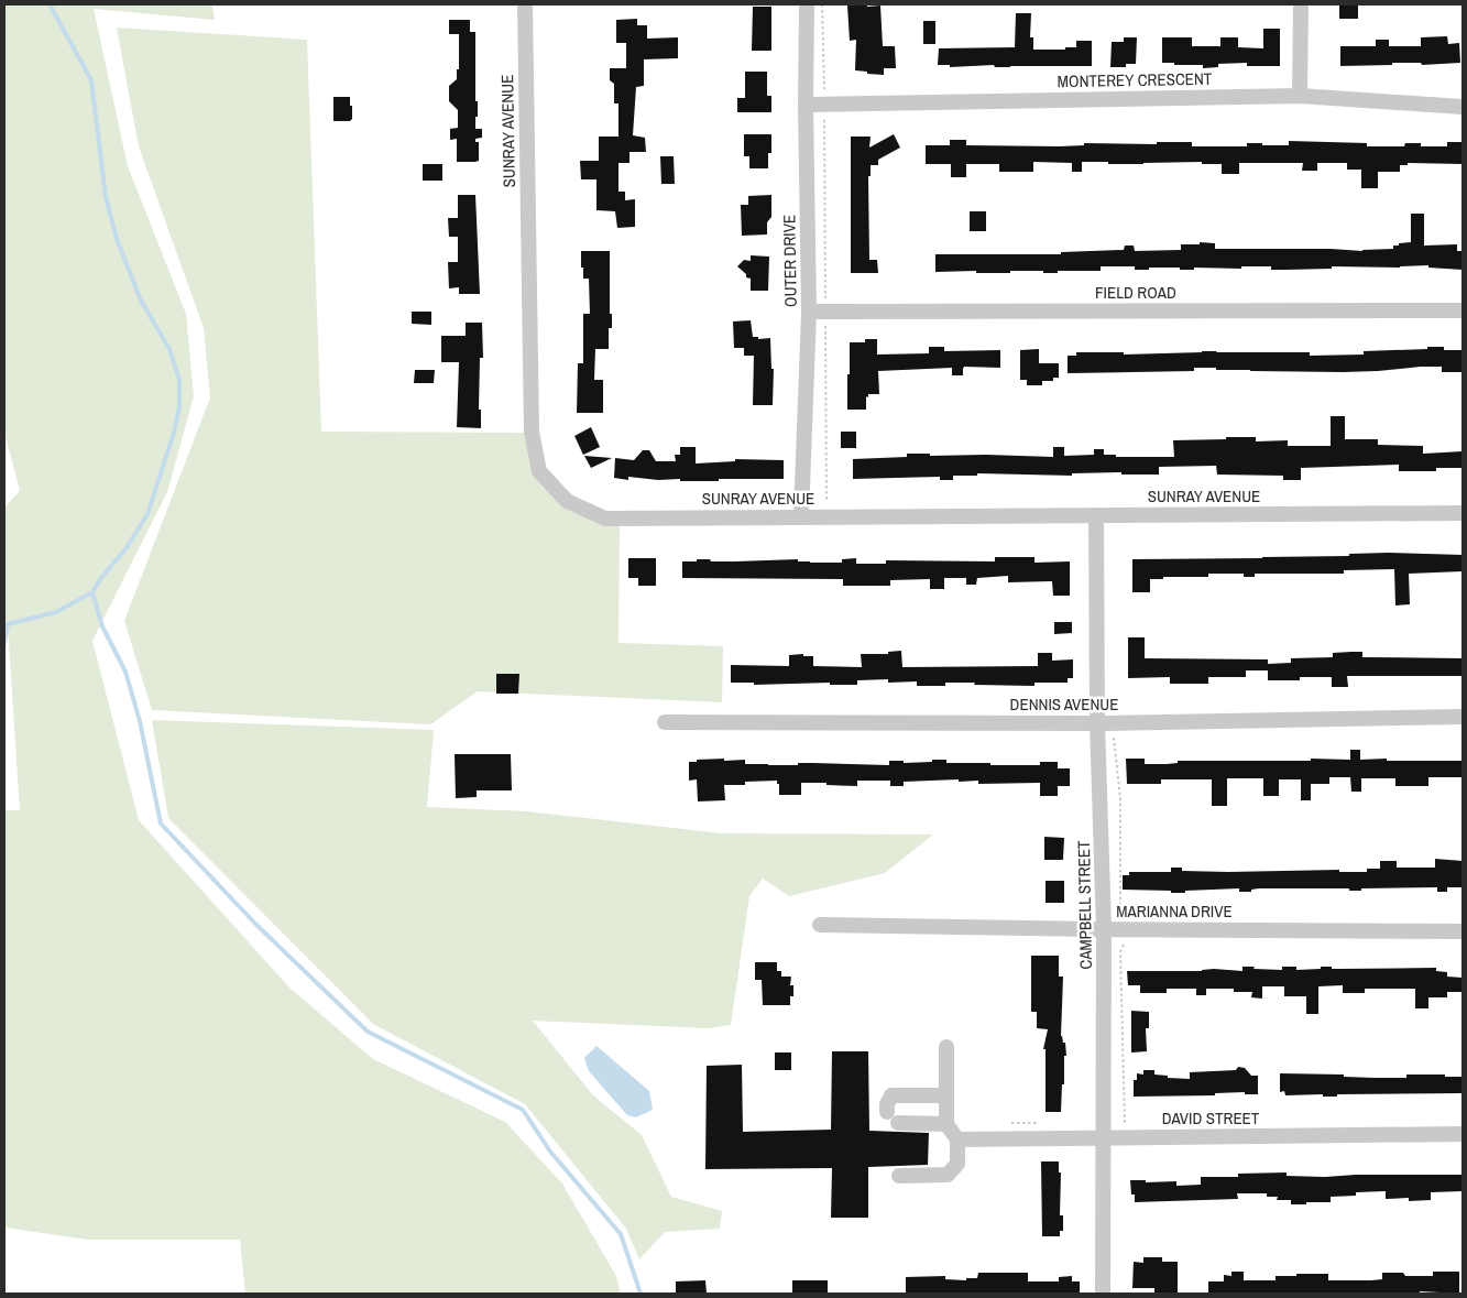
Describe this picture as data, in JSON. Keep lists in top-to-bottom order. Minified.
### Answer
{"streets":{"street":["MONTEREY CRESCENT","SUNRAY AVENUE","OUTER DRIVE","FIELD ROAD","DENNIS AVENUE","CAMPBELL STREET","MARIANNA DRIVE","DAVID STREET"]},"crossings":[["MONTEREY CRESCENT","OUTER DRIVE"],["SUNRAY AVENUE","OUTER DRIVE"],["SUNRAY AVENUE","CAMPBELL STREET"],["OUTER DRIVE","FIELD ROAD"],["DENNIS AVENUE","CAMPBELL STREET"],["CAMPBELL STREET","MARIANNA DRIVE"],["CAMPBELL STREET","DAVID STREET"]]}
